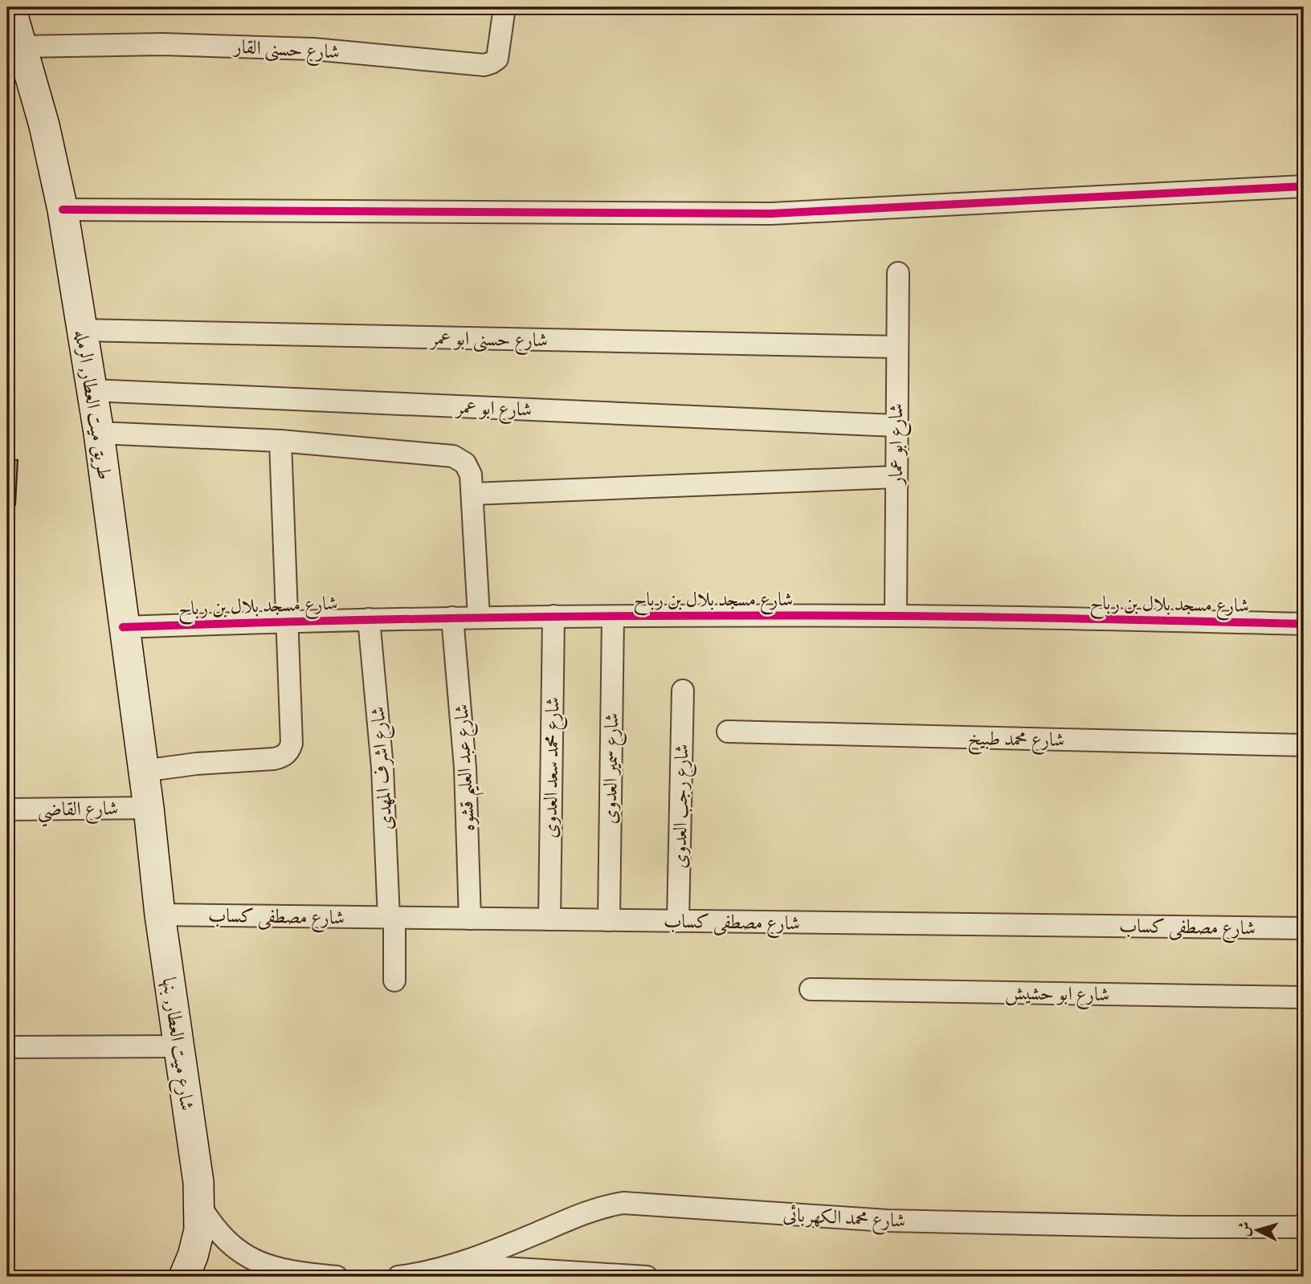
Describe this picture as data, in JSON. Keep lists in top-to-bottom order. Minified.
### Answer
{"streets":{"main road":["طريق ميت العطار, الرمله","شارع ميت العطار, بنها"],"street":["شارع حسنى القار","شارع حسنى ابو عمر","شارع ابو عمر","شارع ابو عمار","شارع مسجد بلال بن رباح","شارع محمد طبيخ","شارع عبد العليم قشوه","شارع محمد سعد العدوى","شارع اشرف المهدى","شارع سمير العدوى","شارع رجب العدوى","شارع القاضي","شارع مصطفى كساب","شارع ابو حشيش","شارع محمد الكهربائى"]},"crossings":[["شارع حسنى القار","طريق ميت العطار, الرمله"],["شارع حسنى ابو عمر","طريق ميت العطار, الرمله"],["شارع حسنى ابو عمر","شارع ابو عمار"],["طريق ميت العطار, الرمله","شارع ابو عمر"],["طريق ميت العطار, الرمله","شارع مسجد بلال بن رباح"],["طريق ميت العطار, الرمله","شارع القاضي"],["طريق ميت العطار, الرمله","شارع ميت العطار, بنها"],["شارع ابو عمر","شارع ابو عمار"],["شارع ابو عمار","شارع مسجد بلال بن رباح"],["شارع مسجد بلال بن رباح","شارع عبد العليم قشوه"],["شارع مسجد بلال بن رباح","شارع محمد سعد العدوى"],["شارع مسجد بلال بن رباح","شارع اشرف المهدى"],["شارع مسجد بلال بن رباح","شارع سمير العدوى"],["شارع عبد العليم قشوه","شارع مصطفى كساب"],["شارع محمد سعد العدوى","شارع مصطفى كساب"],["شارع اشرف المهدى","شارع مصطفى كساب"],["شارع سمير العدوى","شارع مصطفى كساب"],["شارع رجب العدوى","شارع مصطفى كساب"],["شارع القاضي","شارع ميت العطار, بنها"],["شارع مصطفى كساب","شارع ميت العطار, بنها"]],"north":"left"}
